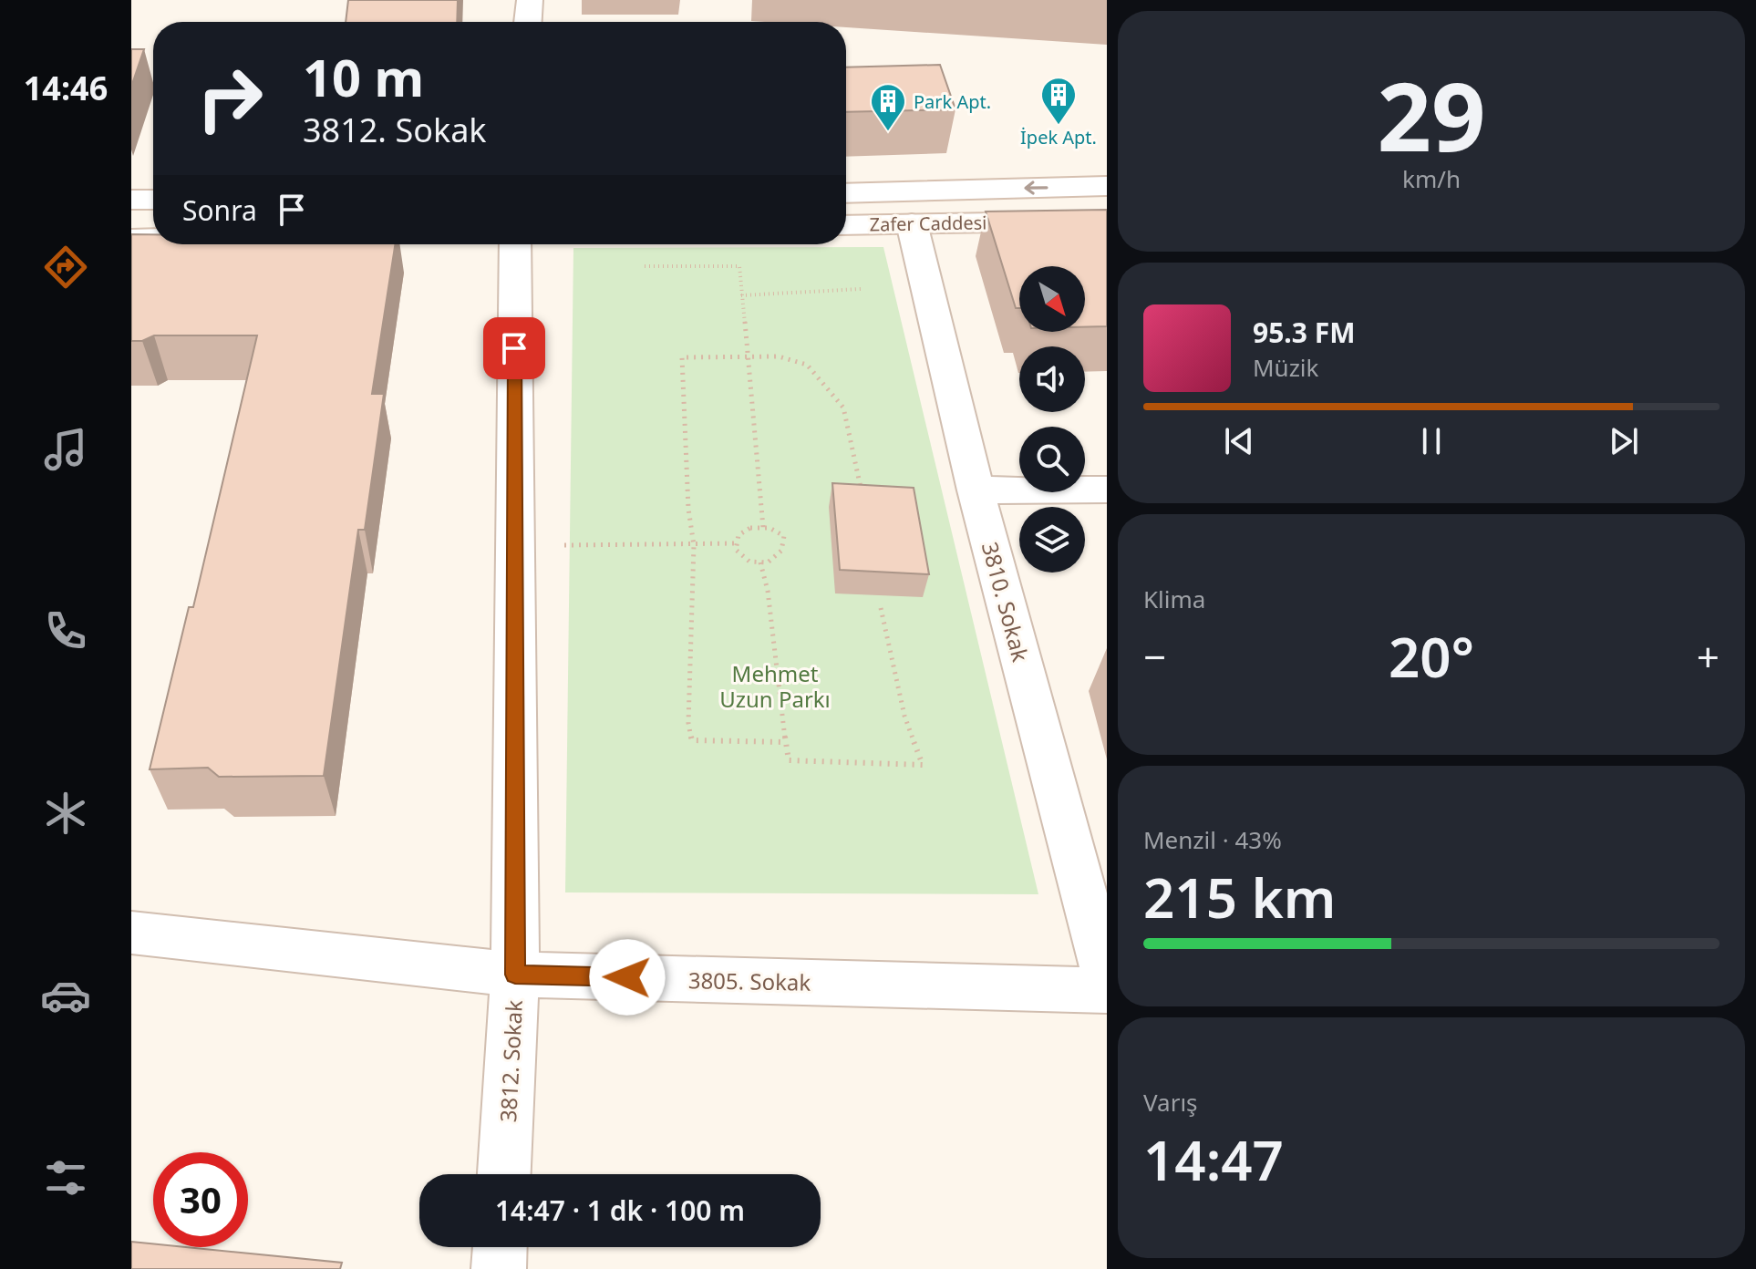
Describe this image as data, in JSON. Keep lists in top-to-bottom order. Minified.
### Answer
{"streets":{"street":["Zafer Caddesi","3810. Sokak","3805. Sokak","3812. Sokak"]},"crossings":[["Zafer Caddesi","3810. Sokak"],["3805. Sokak","3812. Sokak"]],"parks":["Mehmet Uzun Parkı"],"places":{"building":["İpek Apt.","Park Apt."]},"north":"bottom right","page":{"tabs":"14:46","tile":[["29","km/h"],"Klima",["Menzil · 43%","215 km"],["Varış","14:47"]],"turn":["10 m","3812. Sokak"],"then":"Sonra","song":["95.3 FM","Müzik"],"heat":["−","20°","+"],"limit":"30","trip":"14:47 · 1 dk · 100 m"}}
